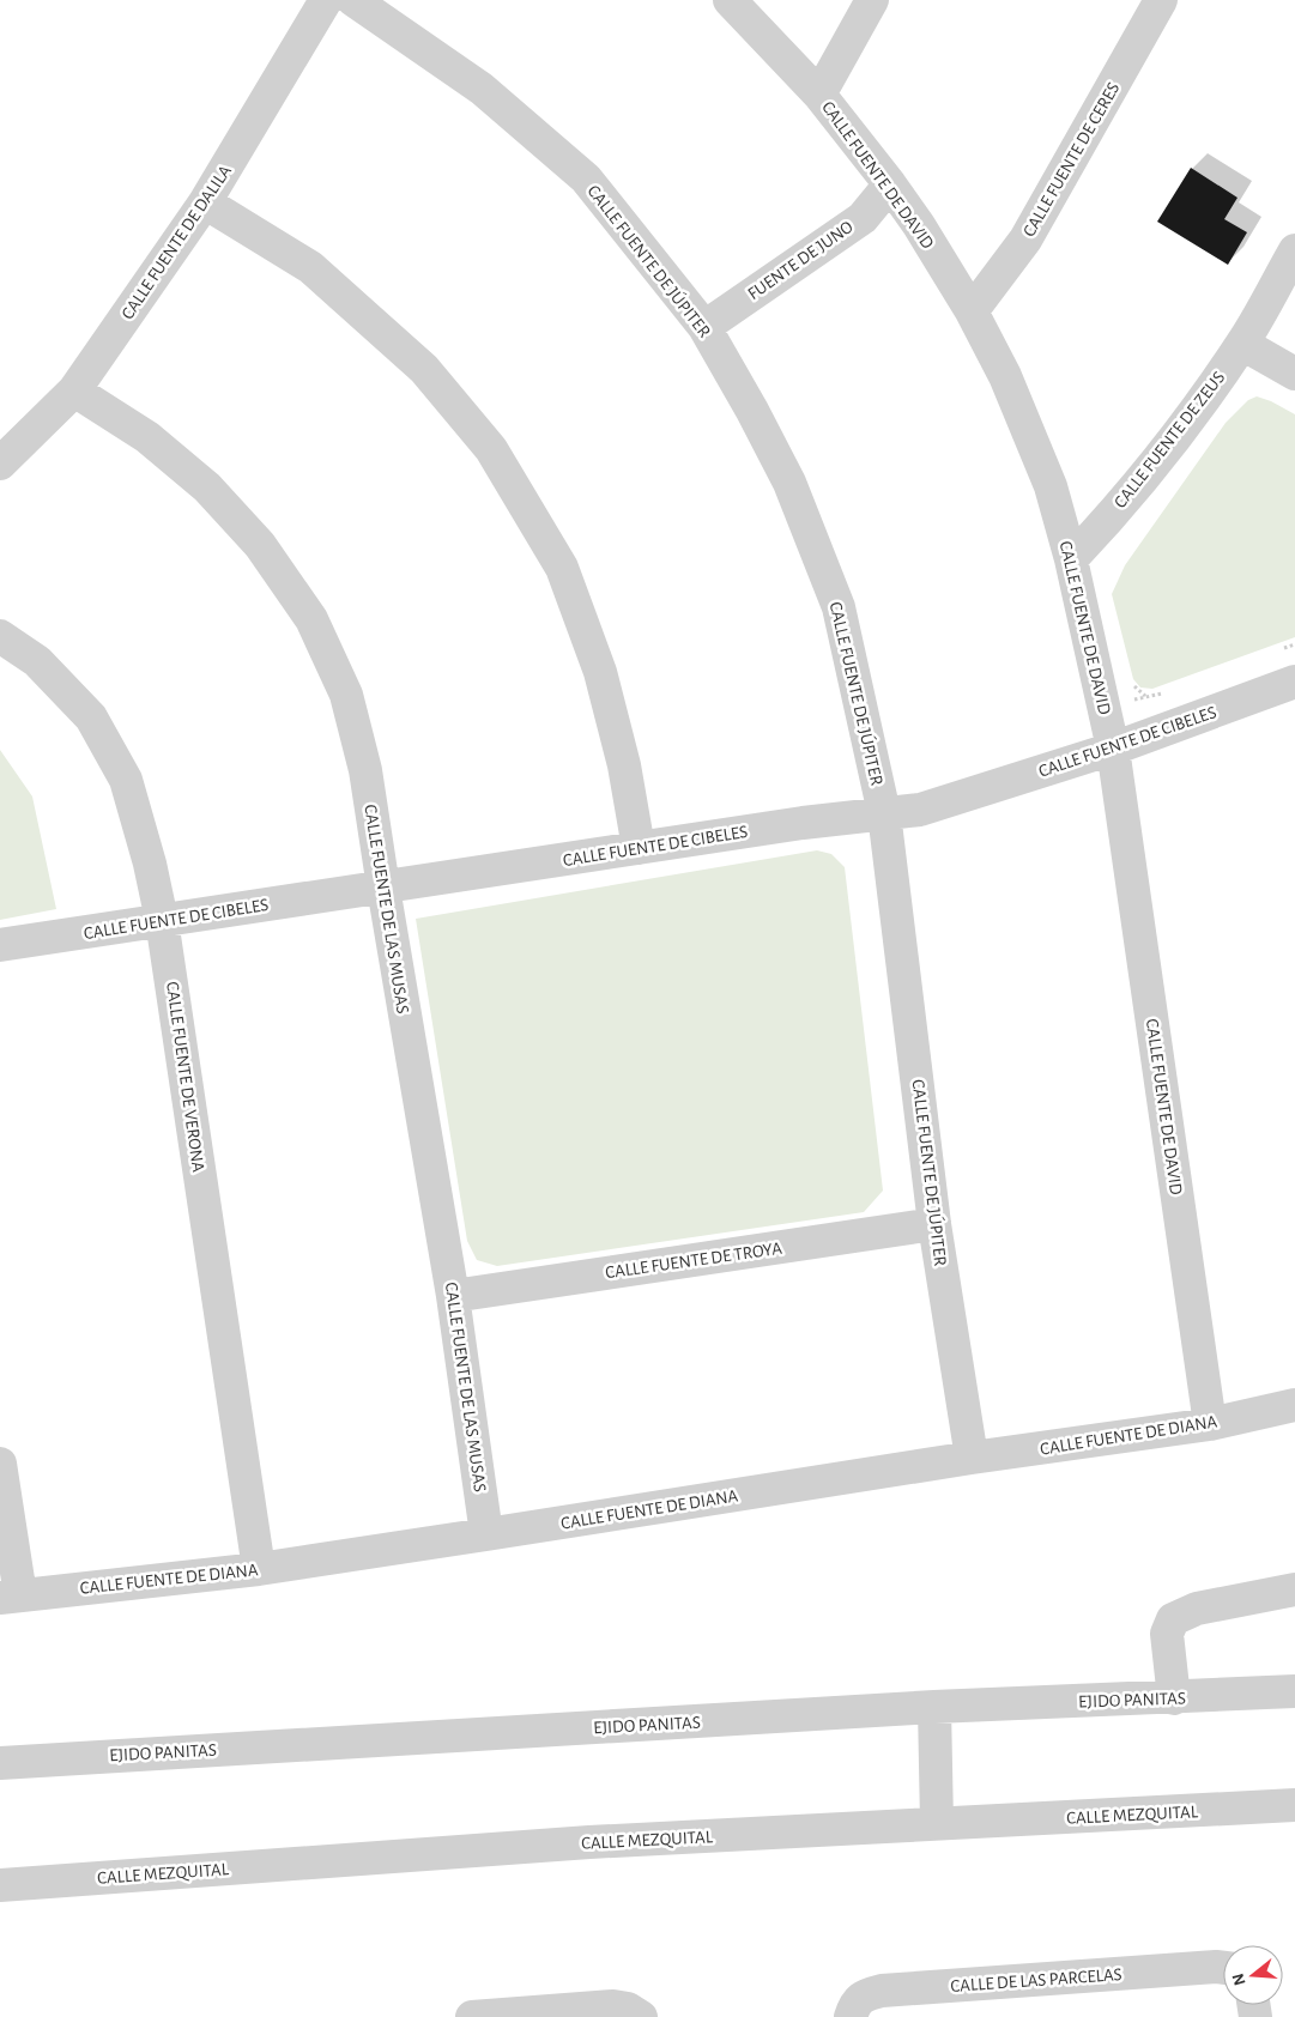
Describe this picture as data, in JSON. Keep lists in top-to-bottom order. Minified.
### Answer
{"streets":{"street":["CALLE FUENTE DE CERES","CALLE FUENTE DE DAVID","CALLE FUENTE DE DALILA","FUENTE DE JUNO","CALLE FUENTE DE JÚPITER","CALLE FUENTE DE ZEUS","CALLE FUENTE DE CIBELES","CALLE FUENTE DE LAS MUSAS","CALLE FUENTE DE VERONA","CALLE FUENTE DE TROYA","CALLE FUENTE DE DIANA","EJIDO PANITAS","CALLE MEZQUITAL","CALLE DE LAS PARCELAS"]},"crossings":[["CALLE FUENTE DE CERES","CALLE FUENTE DE DAVID"],["CALLE FUENTE DE DAVID","FUENTE DE JUNO"],["CALLE FUENTE DE DAVID","CALLE FUENTE DE ZEUS"],["CALLE FUENTE DE DAVID","CALLE FUENTE DE CIBELES"],["CALLE FUENTE DE DAVID","CALLE FUENTE DE DIANA"],["CALLE FUENTE DE DALILA","CALLE FUENTE DE LAS MUSAS"],["FUENTE DE JUNO","CALLE FUENTE DE JÚPITER"],["CALLE FUENTE DE JÚPITER","CALLE FUENTE DE CIBELES"],["CALLE FUENTE DE JÚPITER","CALLE FUENTE DE TROYA"],["CALLE FUENTE DE JÚPITER","CALLE FUENTE DE DIANA"],["CALLE FUENTE DE CIBELES","CALLE FUENTE DE LAS MUSAS"],["CALLE FUENTE DE CIBELES","CALLE FUENTE DE VERONA"],["CALLE FUENTE DE LAS MUSAS","CALLE FUENTE DE TROYA"],["CALLE FUENTE DE LAS MUSAS","CALLE FUENTE DE DIANA"],["CALLE FUENTE DE VERONA","CALLE FUENTE DE DIANA"]],"north":"left"}
